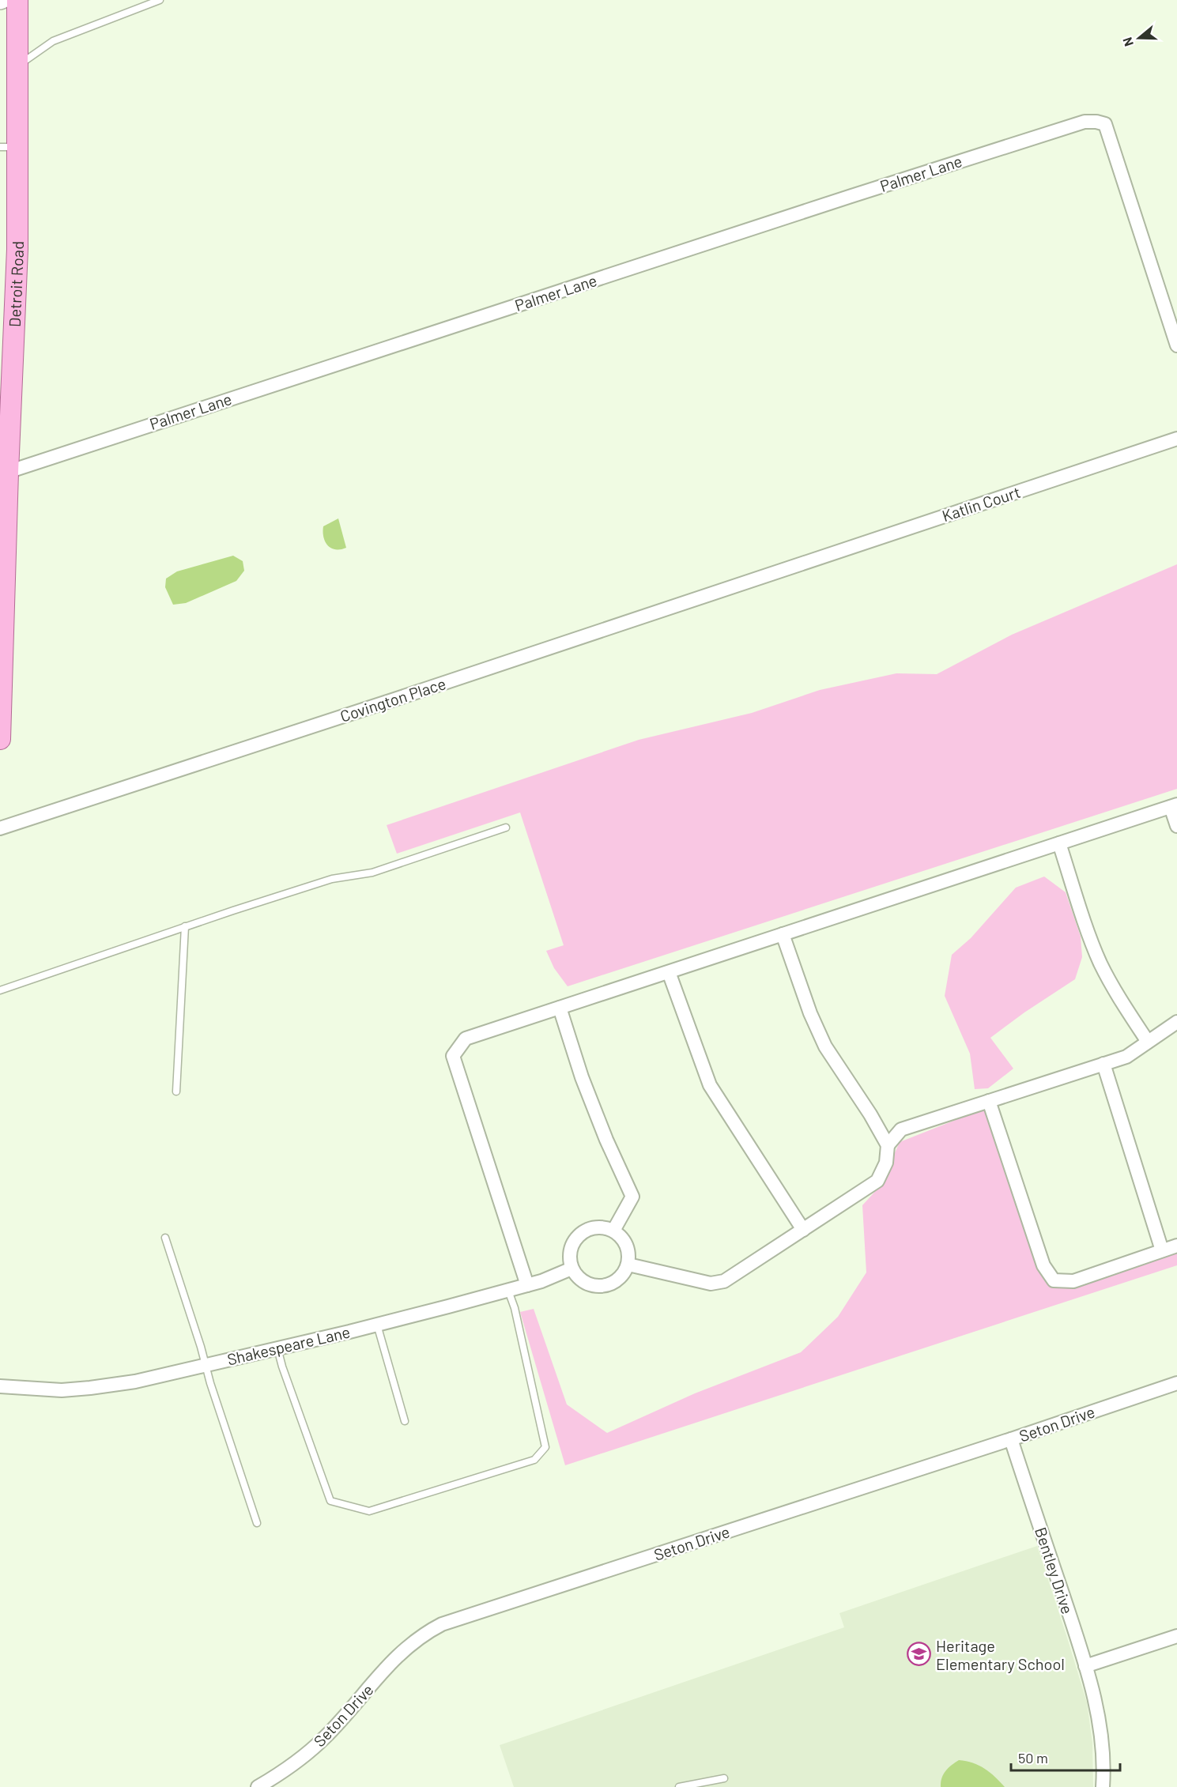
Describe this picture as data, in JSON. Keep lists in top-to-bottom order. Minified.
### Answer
{"streets":{"main road":["Detroit Road"],"street":["Palmer Lane","Katlin Court","Covington Place","Shakespeare Lane","Seton Drive","Bentley Drive"]},"crossings":[["Palmer Lane","Detroit Road"],["Katlin Court","Covington Place"],["Seton Drive","Bentley Drive"]],"places":{"school or university":["Heritage Elementary School"]},"scale_bar":"50 m","north":"left"}
